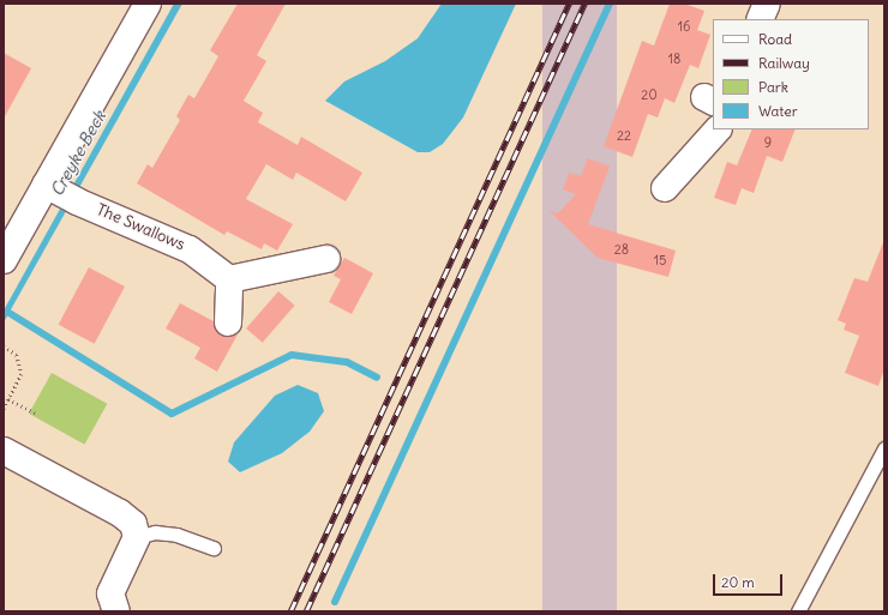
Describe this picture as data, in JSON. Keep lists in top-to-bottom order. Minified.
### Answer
{"streets":{"street":["The Swallows"]},"water":["Creyke Beck"],"house_numbers":["16","18","20","22","9","28","15"],"legend":["Road","Railway","Park","Water"],"scale_bar":"20 m"}
